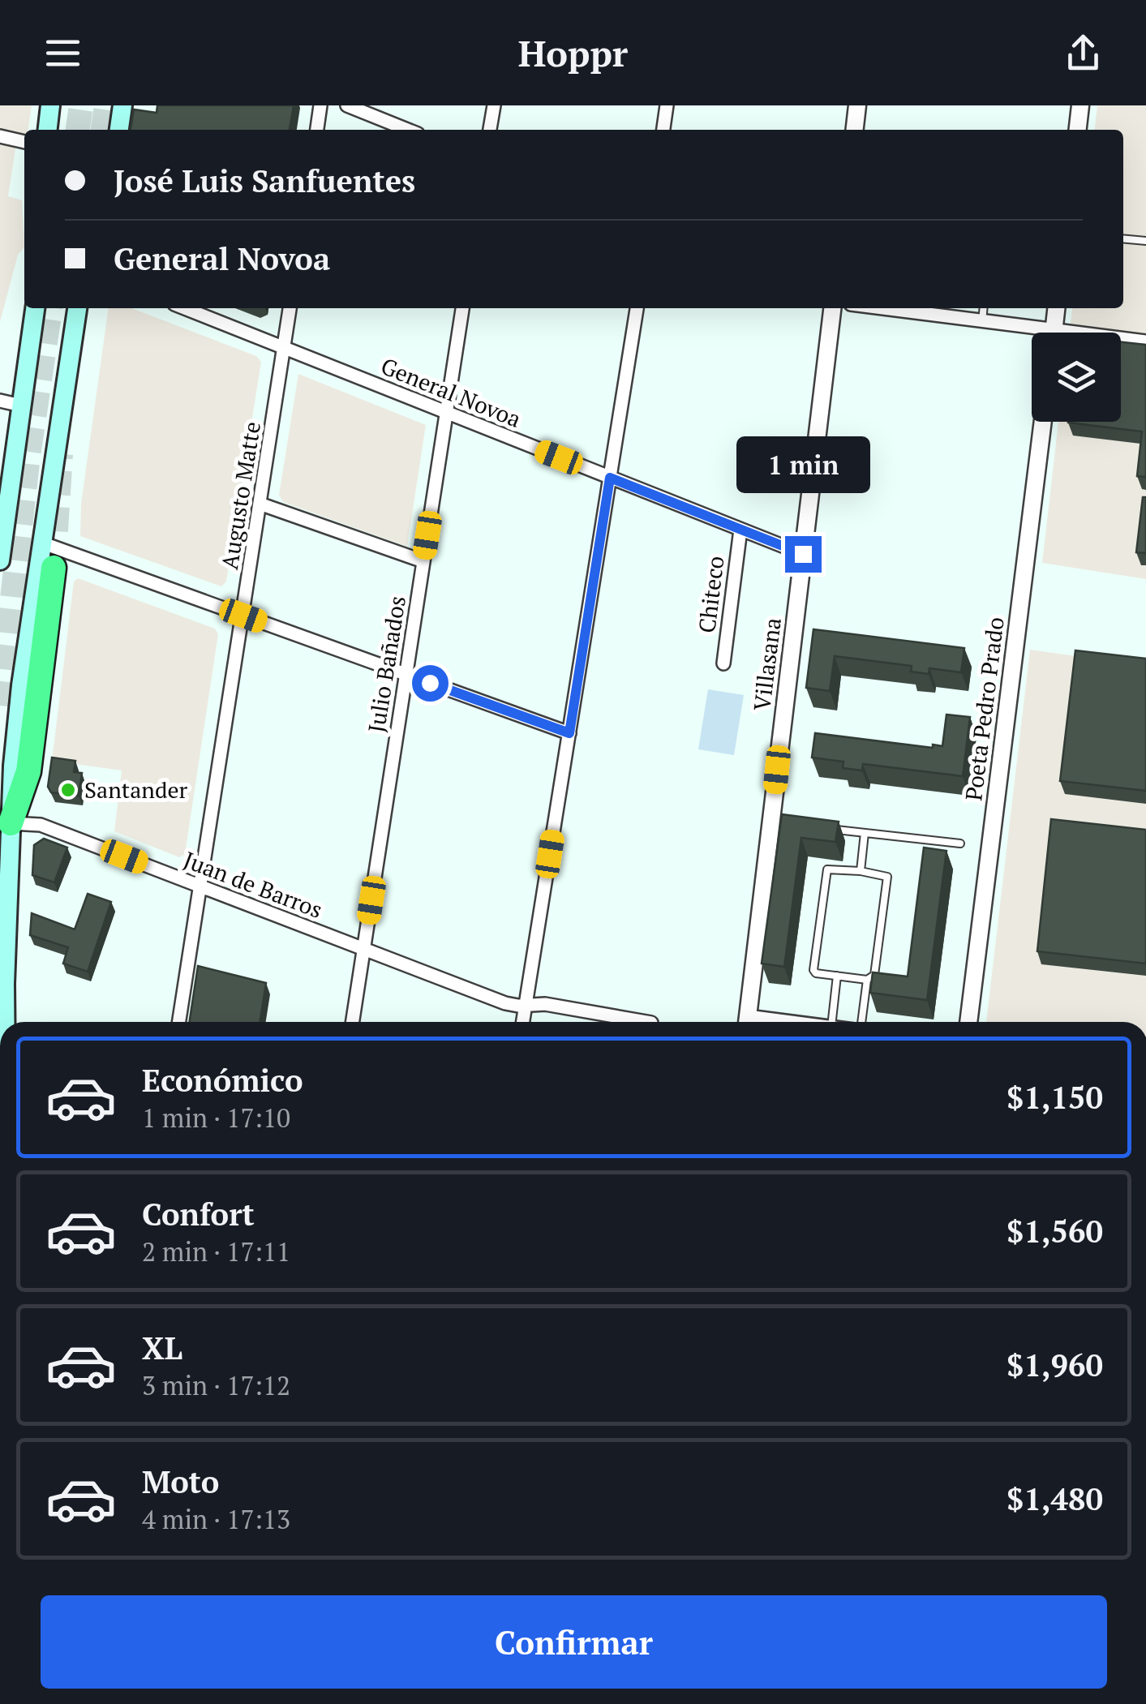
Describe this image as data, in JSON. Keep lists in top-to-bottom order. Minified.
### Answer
{"streets":{"street":["General Novoa","Augusto Matte","Chiteco","Julio Bañados","Villasana","Poeta Pedro Prado","Juan de Barros"]},"crossings":[["General Novoa","Augusto Matte"],["General Novoa","Chiteco"],["General Novoa","Julio Bañados"],["General Novoa","Villasana"],["Augusto Matte","Juan de Barros"],["Julio Bañados","Juan de Barros"]],"places":["Santander"],"page":{"header":"Hoppr","banner":["José Luis Sanfuentes","General Novoa"],"bubble":"1 min","list":[{"name":"Económico","note":"1 min · 17:10","value":"$1,150"},{"name":"Confort","note":"2 min · 17:11","value":"$1,560"},{"name":"XL","note":"3 min · 17:12","value":"$1,960"},{"name":"Moto","note":"4 min · 17:13","value":"$1,480"}],"buttons":"Confirmar"}}
